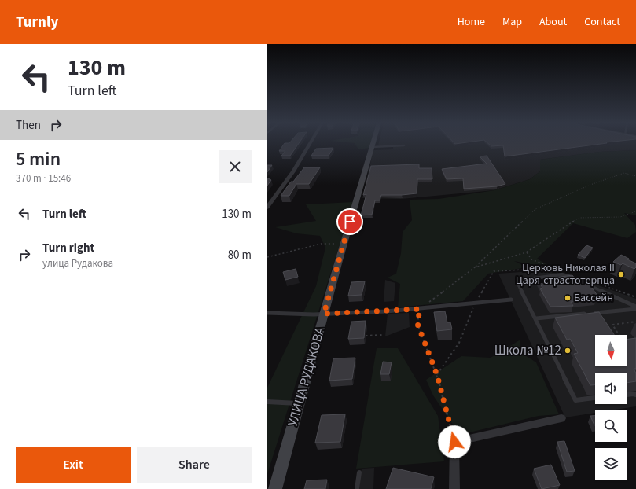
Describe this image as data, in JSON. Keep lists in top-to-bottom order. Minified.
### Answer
{"streets":{"main road":["УЛИЦА РУДАКОВА"]},"places":["Церковь Николая II Царя-страстотерпца","Бассейн","Школа №12"],"north":"bottom","page":{"header":"Turnly","nav":["Home","Map","About","Contact"],"turn":["130 m","Turn left"],"then":"Then","heading":["5 min","370 m · 15:46"],"list":[{"name":"Turn left","value":"130 m"},{"name":"Turn right","note":"улица Рудакова","value":"80 m"}],"buttons":["Exit","Share"]}}
